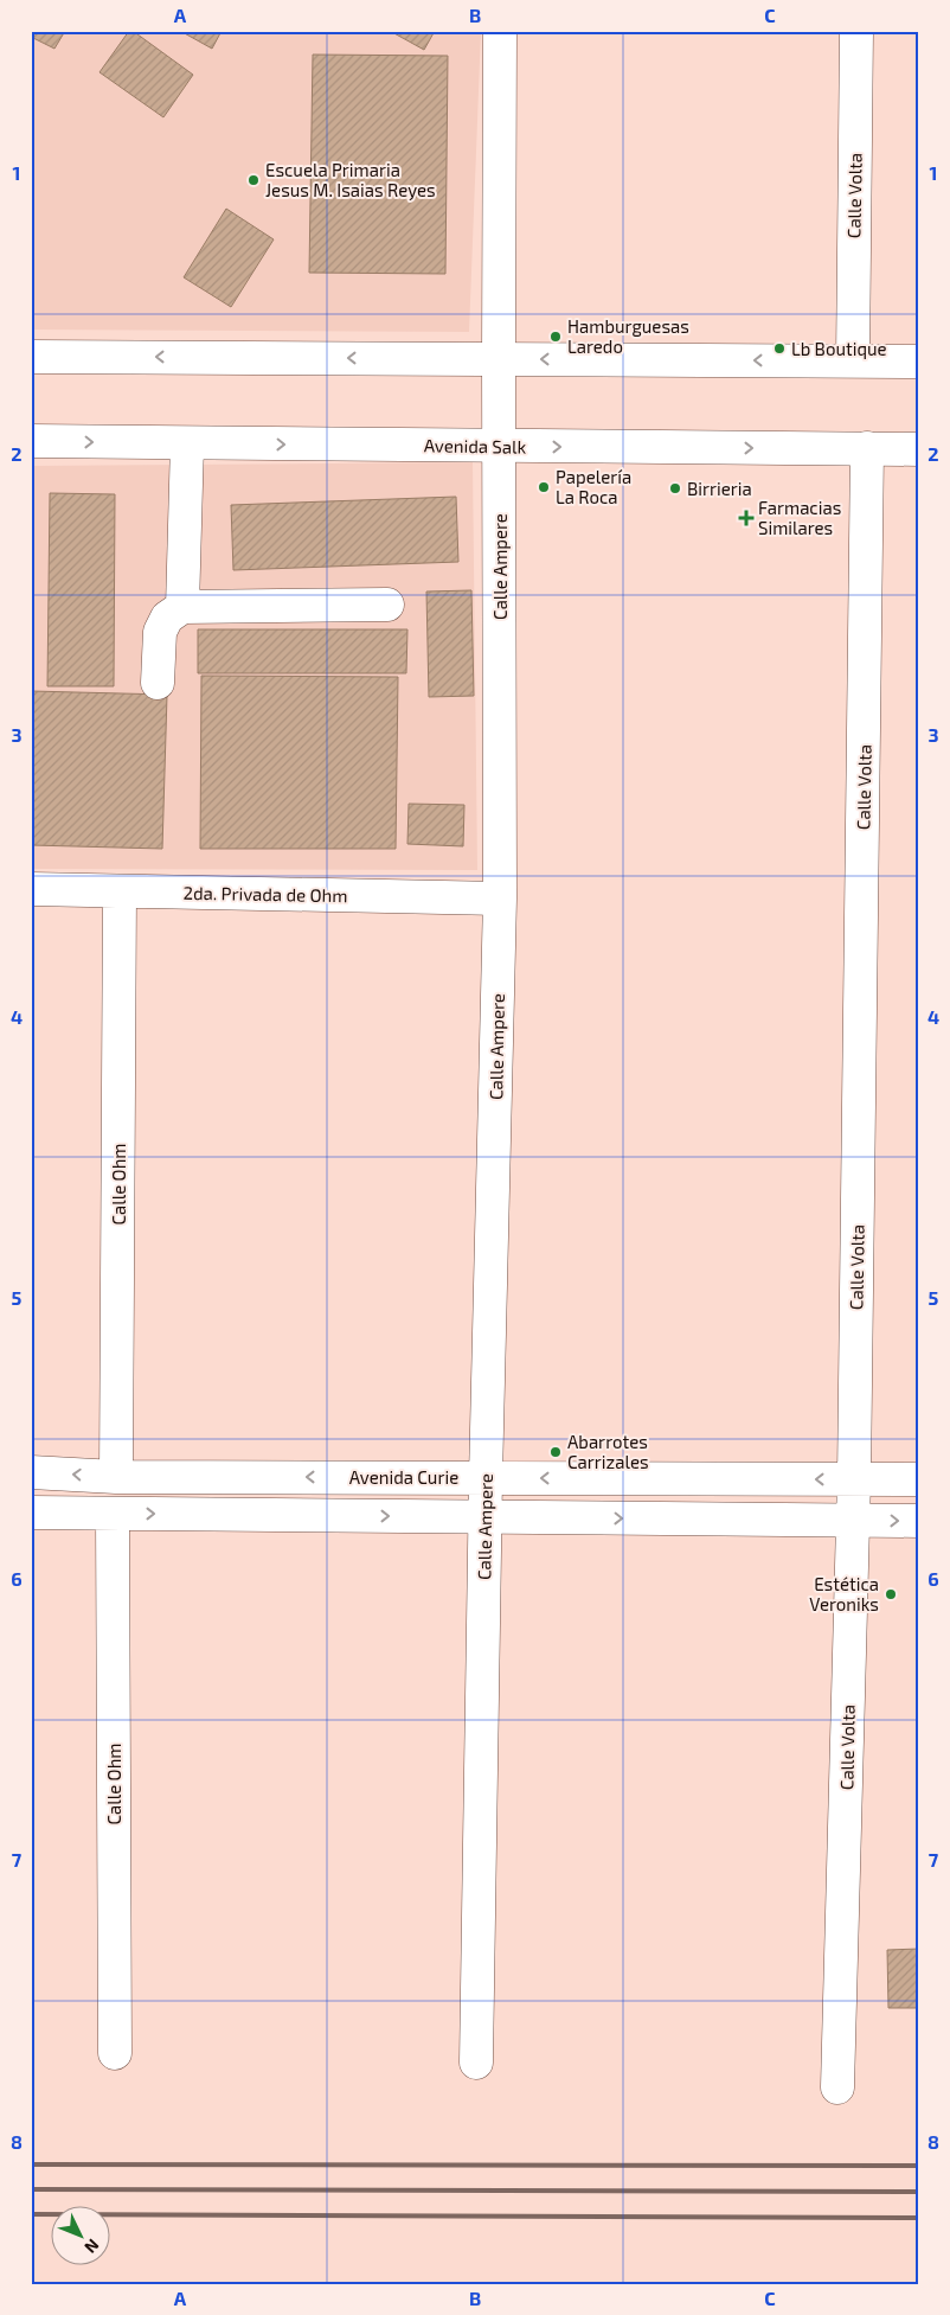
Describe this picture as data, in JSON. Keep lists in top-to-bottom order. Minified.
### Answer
{"streets":{"street":["Calle Volta","Avenida Salk","Calle Ampere","2da. Privada de Ohm","Calle Ohm","Avenida Curie"]},"crossings":[["Calle Volta","Avenida Salk"],["Calle Volta","Avenida Curie"],["Avenida Salk","Calle Ampere"],["Calle Ampere","2da. Privada de Ohm"],["Calle Ampere","Avenida Curie"],["2da. Privada de Ohm","Calle Ohm"],["Calle Ohm","Avenida Curie"]],"places":{"other":["Escuela Primaria Jesus M. Isaias Reyes","Hamburguesas Laredo","Lb Boutique","Papelería La Roca","Birrieria","Abarrotes Carrizales","Estética Veroniks"],"health":["Farmacias Similares"]},"north":"bottom right","grid":{"columns":["A","B","C"],"rows":["1","2","3","4","5","6","7","8"]}}
